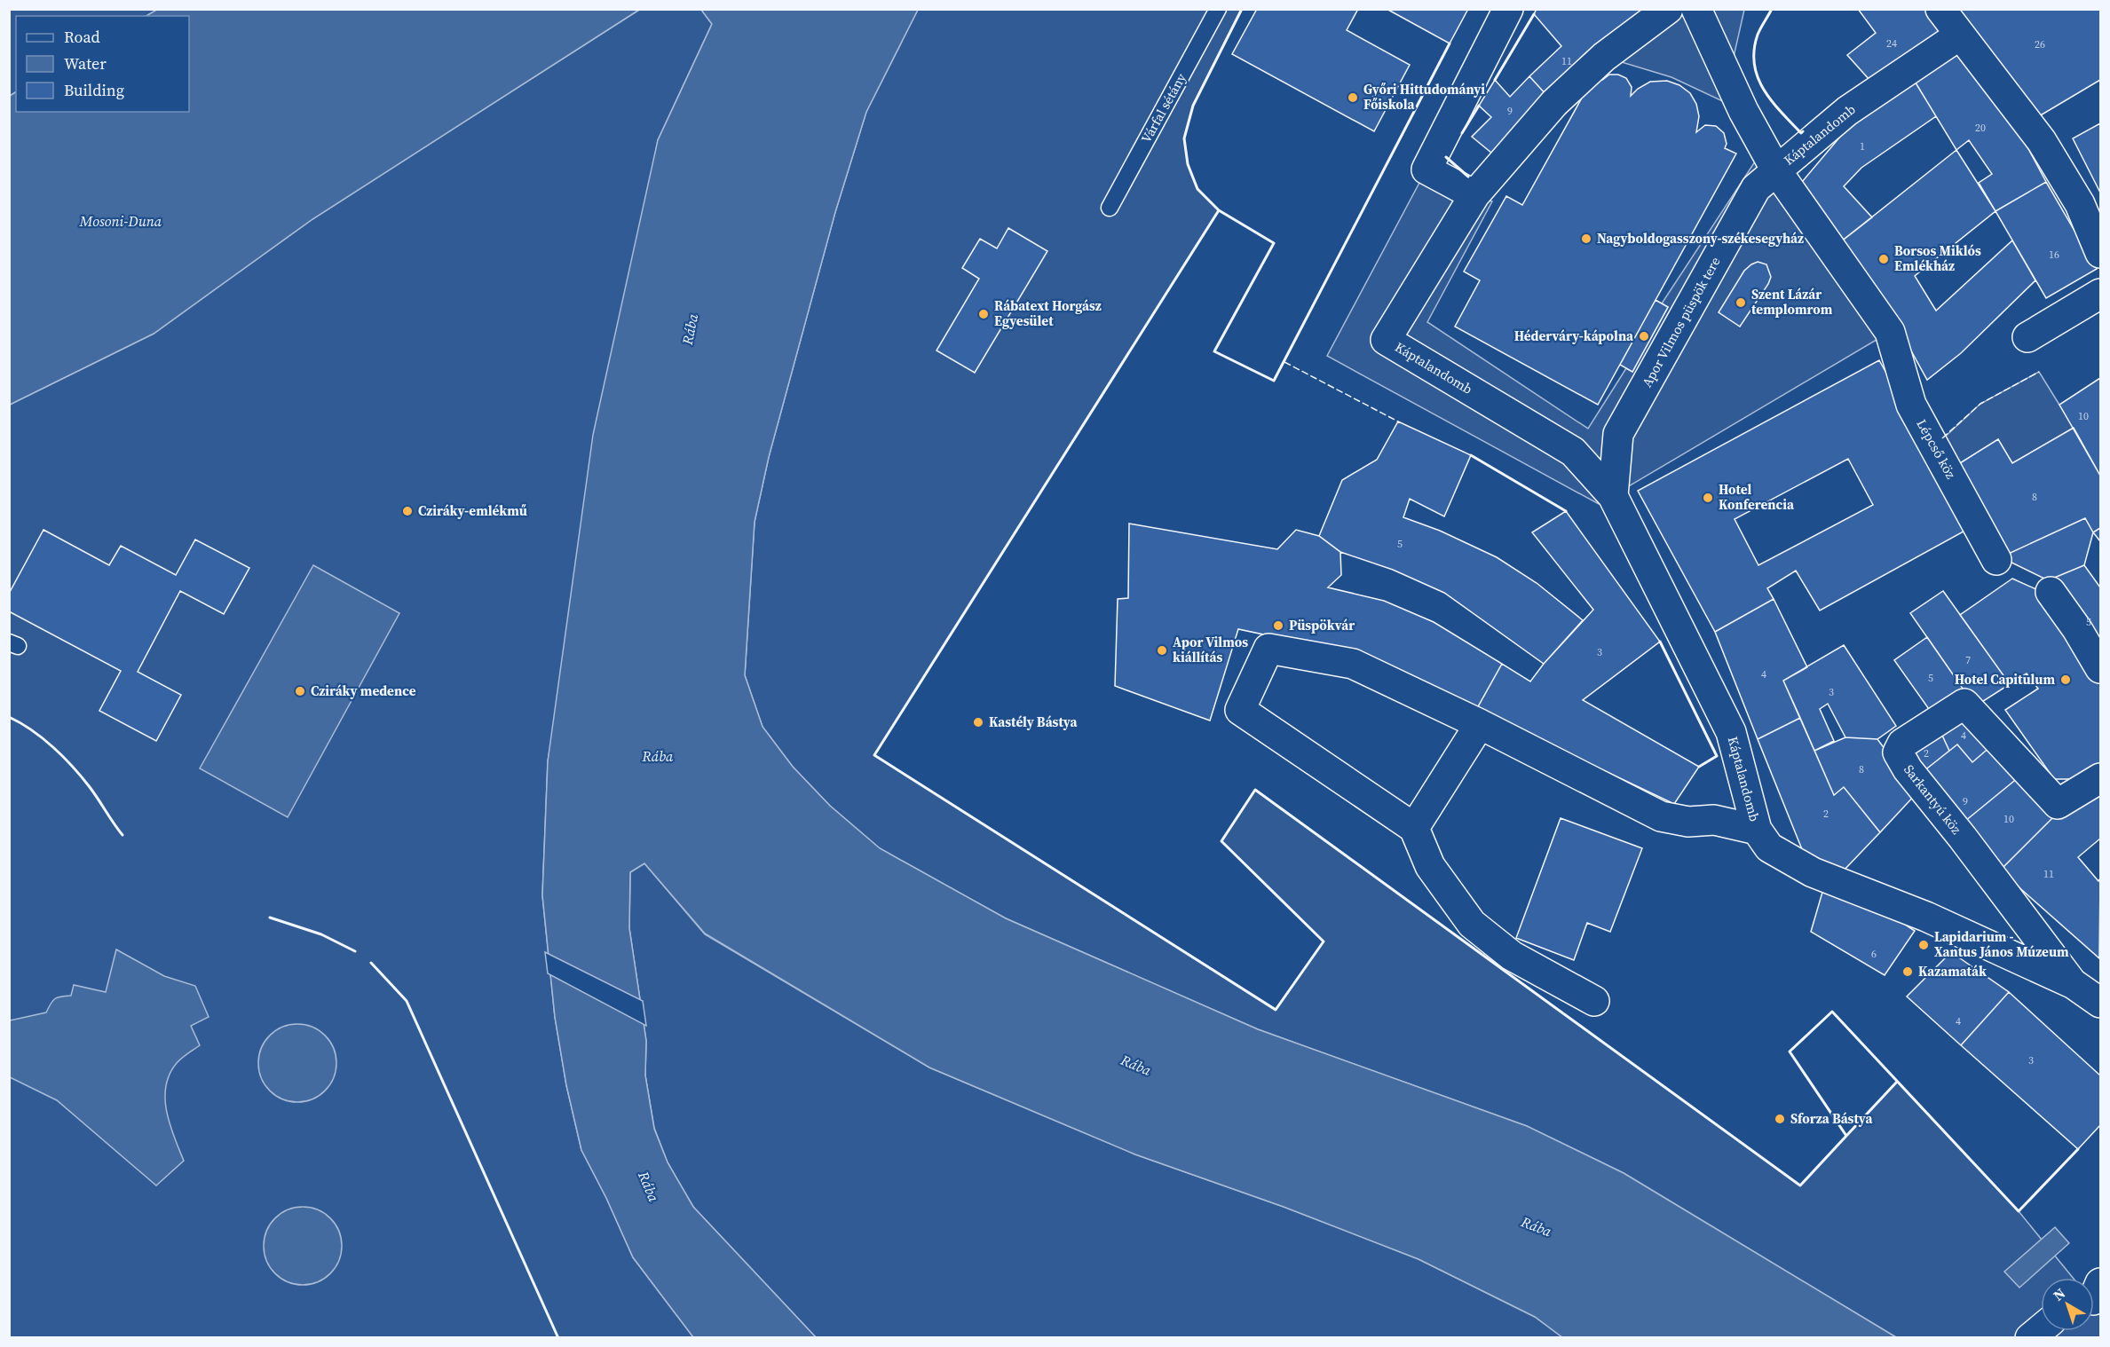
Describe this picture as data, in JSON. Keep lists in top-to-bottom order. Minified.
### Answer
{"streets":{"street":["Káptalandomb","Apor Vilmos püspök tere","Lépcső köz","Sarkantyú köz"],"lane":["Várfal sétány"]},"crossings":[["Káptalandomb","Apor Vilmos püspök tere"],["Káptalandomb","Lépcső köz"],["Káptalandomb","Sarkantyú köz"],["Apor Vilmos püspök tere","Lépcső köz"]],"water":["Mosoni-Duna","Rába"],"places":["Győri Hittudományi Főiskola","Nagyboldogasszony-székesegyház","Borsos Miklós Emlékház","Szent Lázár templomrom","Rábatext Horgász Egyesület","Héderváry-kápolna","Hotel Konferencia","Cziráky-emlékmű","Püspökvár","Apor Vilmos kiállítás","Hotel Capitulum","Cziráky medence","Kastély Bástya","Lapidarium - Xantus János Múzeum","Kazamaták","Sforza Bástya"],"house_numbers":["24","26","11","9","20","1","16","10","8","5","5","3","7","4","5","3","4","2","8","9","2","10","11","6","4","3"],"legend":["Road","Water","Building"],"north":"top left"}
